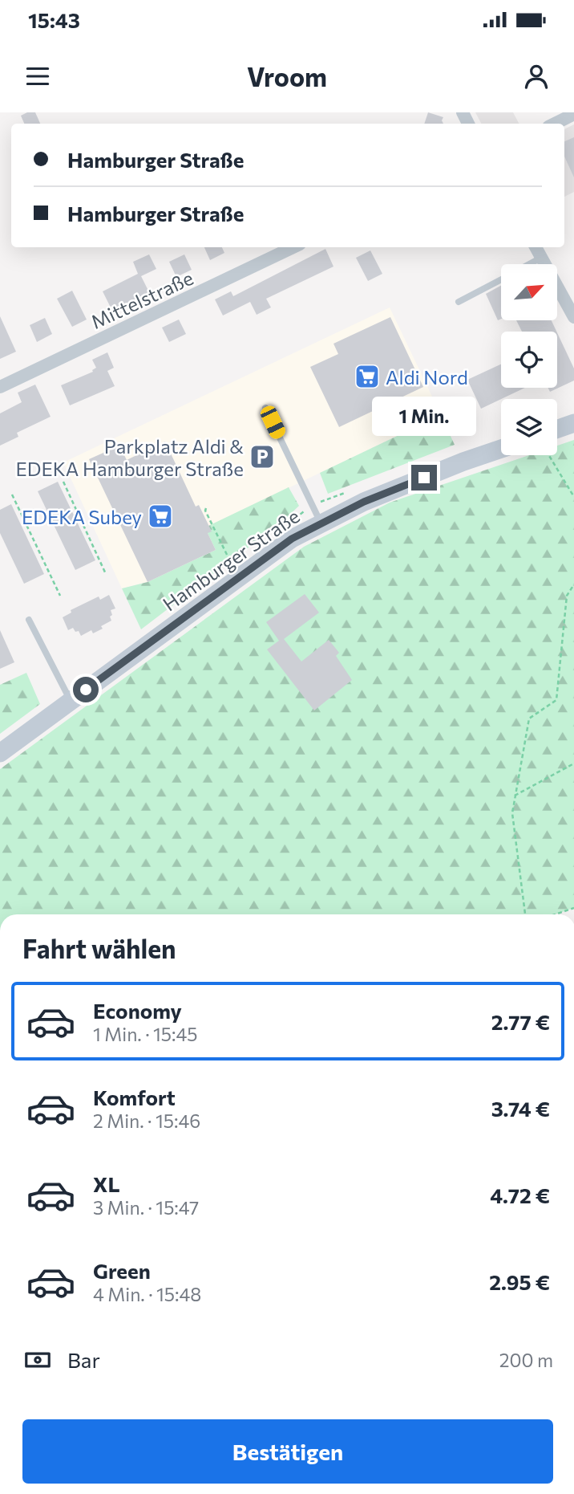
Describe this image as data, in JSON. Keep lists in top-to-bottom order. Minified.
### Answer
{"streets":{"main road":["Hamburger Straße"],"street":["Mittelstraße"]},"places":{"supermarket":["Aldi Nord","EDEKA Subey"],"parking":["Parkplatz Aldi & EDEKA Hamburger Straße"]},"north":"top right","page":{"status":"15:43","header":"Vroom","banner":["Hamburger Straße","Hamburger Straße"],"bubble":"1 Min.","heading":"Fahrt wählen","list":[{"name":"Economy","note":"1 Min. · 15:45","value":"2.77 €"},{"name":"Komfort","note":"2 Min. · 15:46","value":"3.74 €"},{"name":"XL","note":"3 Min. · 15:47","value":"4.72 €"},{"name":"Green","note":"4 Min. · 15:48","value":"2.95 €"}],"pay":["Bar","200 m"],"buttons":"Bestätigen"}}
